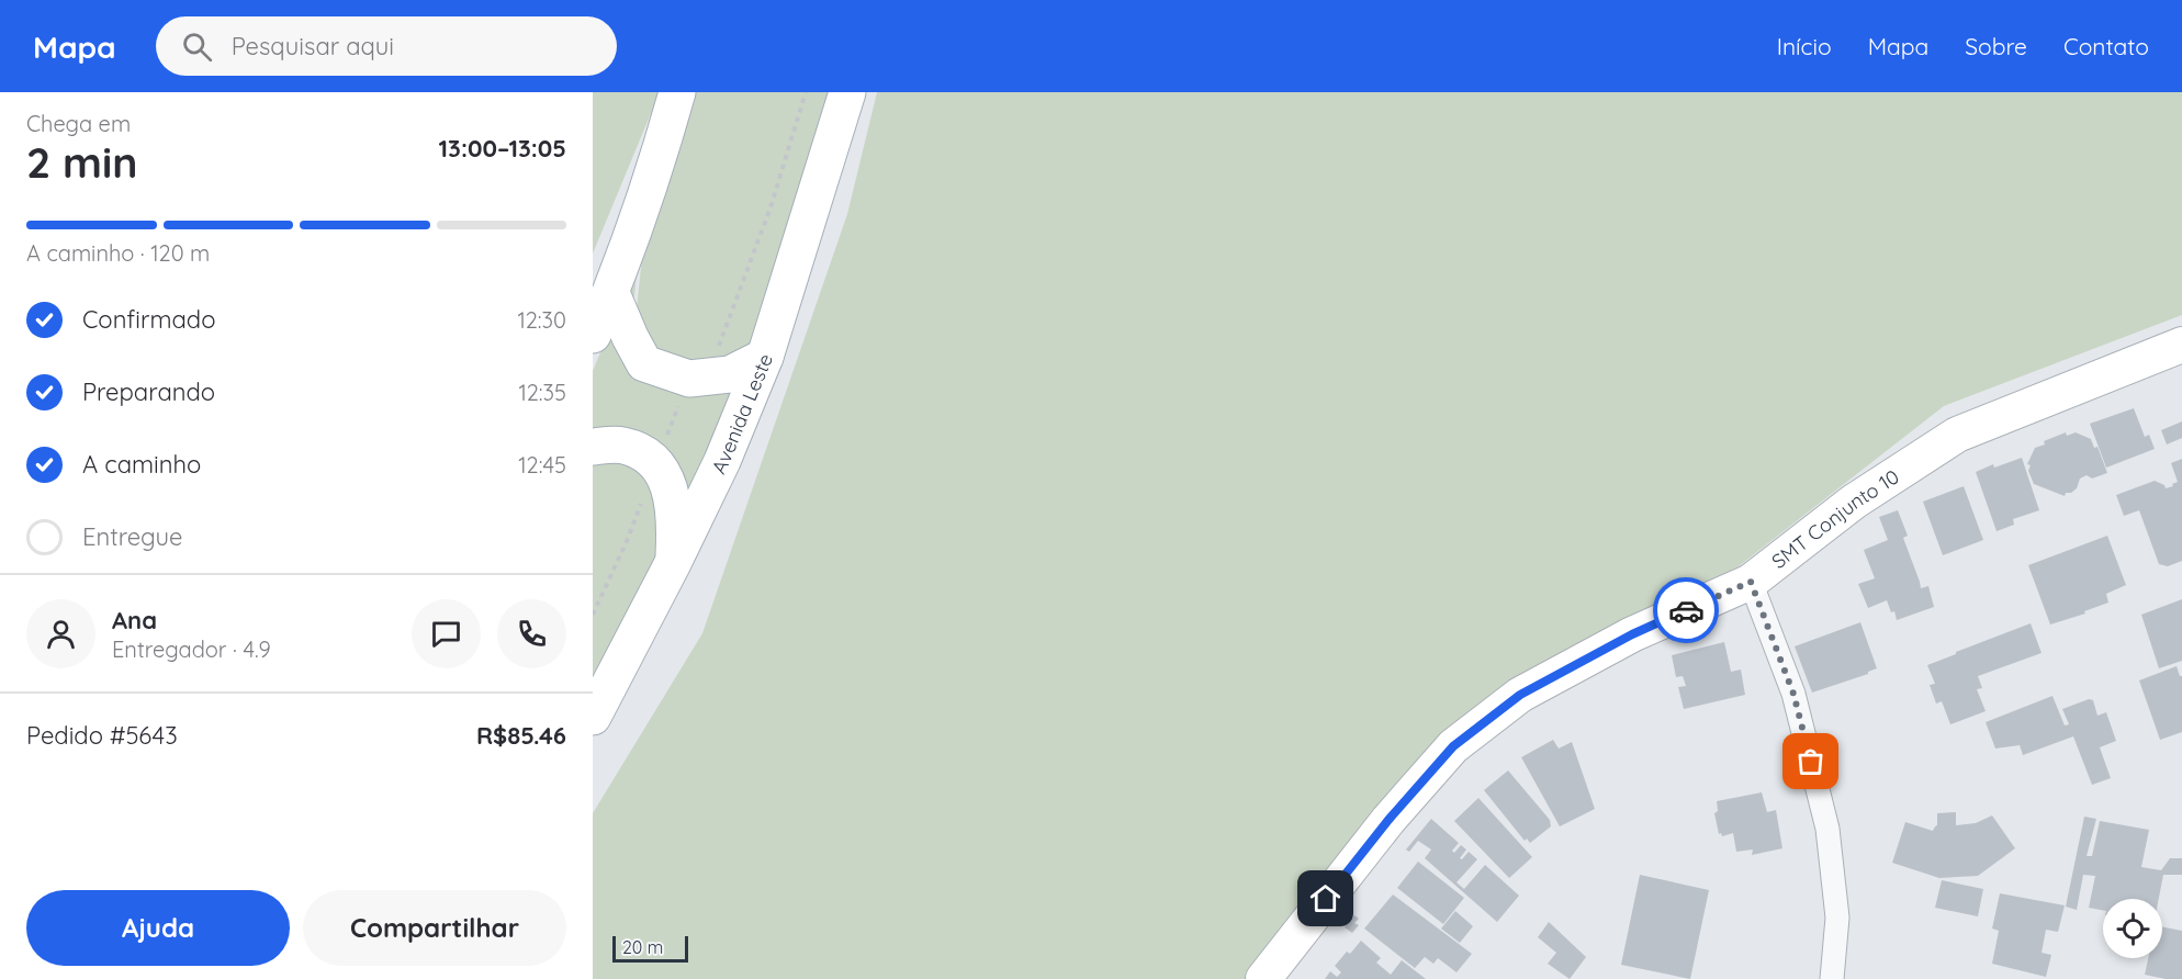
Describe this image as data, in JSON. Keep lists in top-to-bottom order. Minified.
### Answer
{"streets":{"main road":["Avenida Leste"],"street":["SMT Conjunto 10"]},"scale_bar":"20 m","page":{"header":"Mapa","search":"Pesquisar aqui","nav":["Início","Mapa","Sobre","Contato"],"heading":["2 min","Chega em","13:00–13:05"],"panel":["Ana","Entregador · 4.9","Pedido #5643","R$85.46"],"bar":"A caminho · 120 m","list":[["Confirmado","12:30"],["Preparando","12:35"],["A caminho","12:45"],"Entregue"],"buttons":["Ajuda","Compartilhar"],"scale":"20 m"}}
